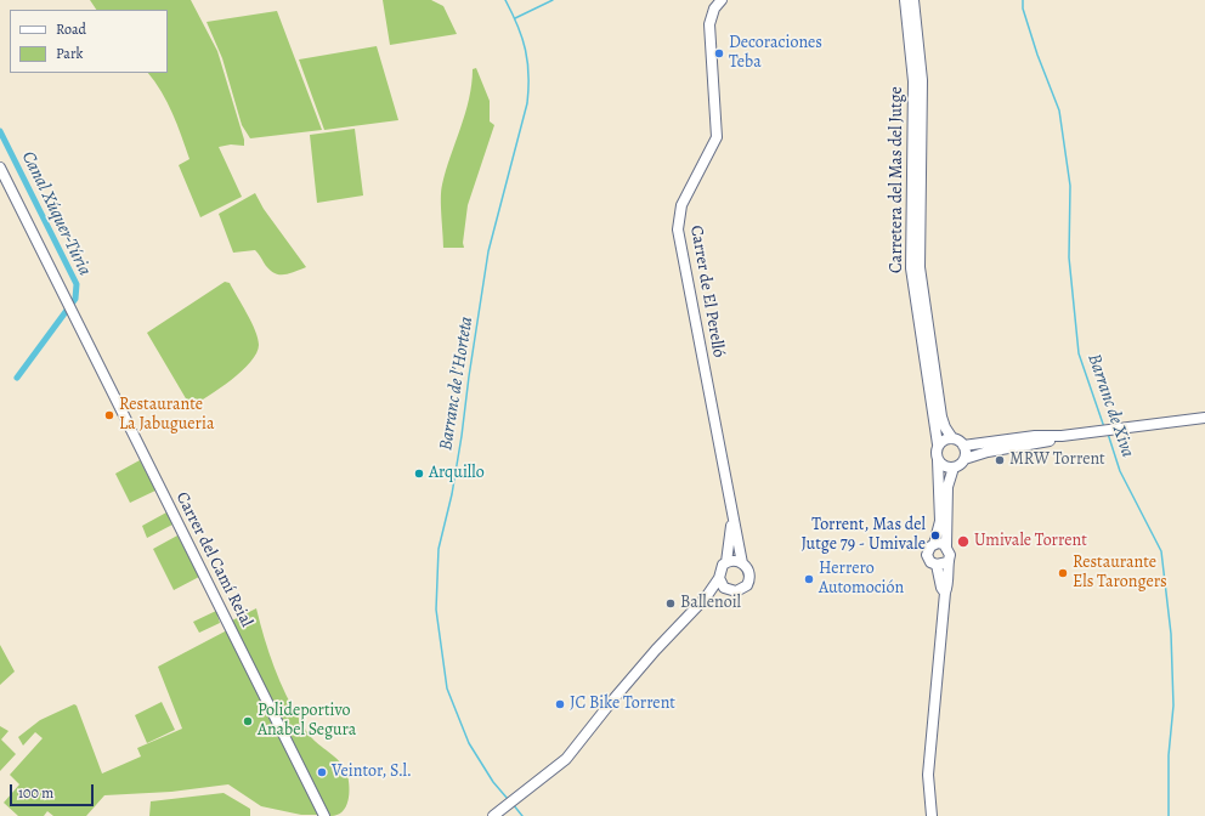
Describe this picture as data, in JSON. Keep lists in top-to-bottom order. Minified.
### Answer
{"streets":{"street":["Carretera del Mas del Jutge","Carrer de El Perelló","Carrer del Camí Reial"]},"water":["Canal Xúquer-Túria","Barranc de l'Horteta","Barranc de Xiva"],"places":["Decoraciones Teba","Restaurante La Jabugueria","MRW Torrent","Arquillo","Torrent, Mas del Jutge 79 - Umivale","Umivale Torrent","Restaurante Els Tarongers","Herrero Automoción","Ballenoil","JC Bike Torrent","Polideportivo Anabel Segura","Veintor, S.l."],"legend":["Road","Park"],"scale_bar":"100 m"}
